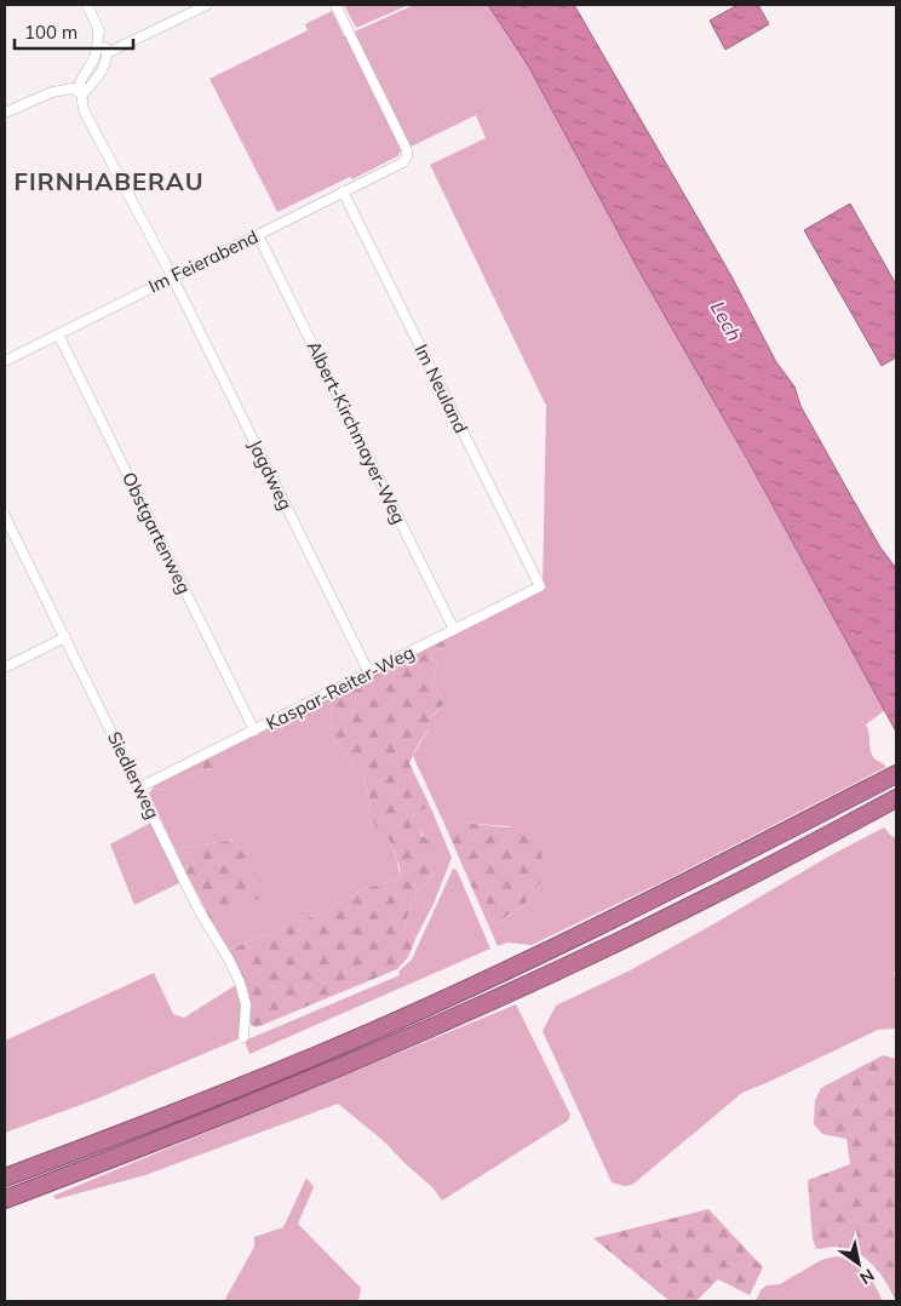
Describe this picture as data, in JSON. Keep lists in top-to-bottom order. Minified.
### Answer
{"streets":{"street":["Im Feierabend","Im Neuland","Albert-Kirchmayer-Weg","Jagdweg","Obstgartenweg","Kaspar-Reiter-Weg","Siedlerweg"]},"crossings":[["Im Feierabend","Im Neuland"],["Im Feierabend","Albert-Kirchmayer-Weg"],["Im Feierabend","Jagdweg"],["Im Feierabend","Obstgartenweg"],["Im Neuland","Kaspar-Reiter-Weg"],["Albert-Kirchmayer-Weg","Kaspar-Reiter-Weg"],["Jagdweg","Kaspar-Reiter-Weg"],["Obstgartenweg","Kaspar-Reiter-Weg"],["Kaspar-Reiter-Weg","Siedlerweg"]],"districts":["FIRNHABERAU"],"water":["Lech"],"scale_bar":"100 m","north":"bottom right"}
